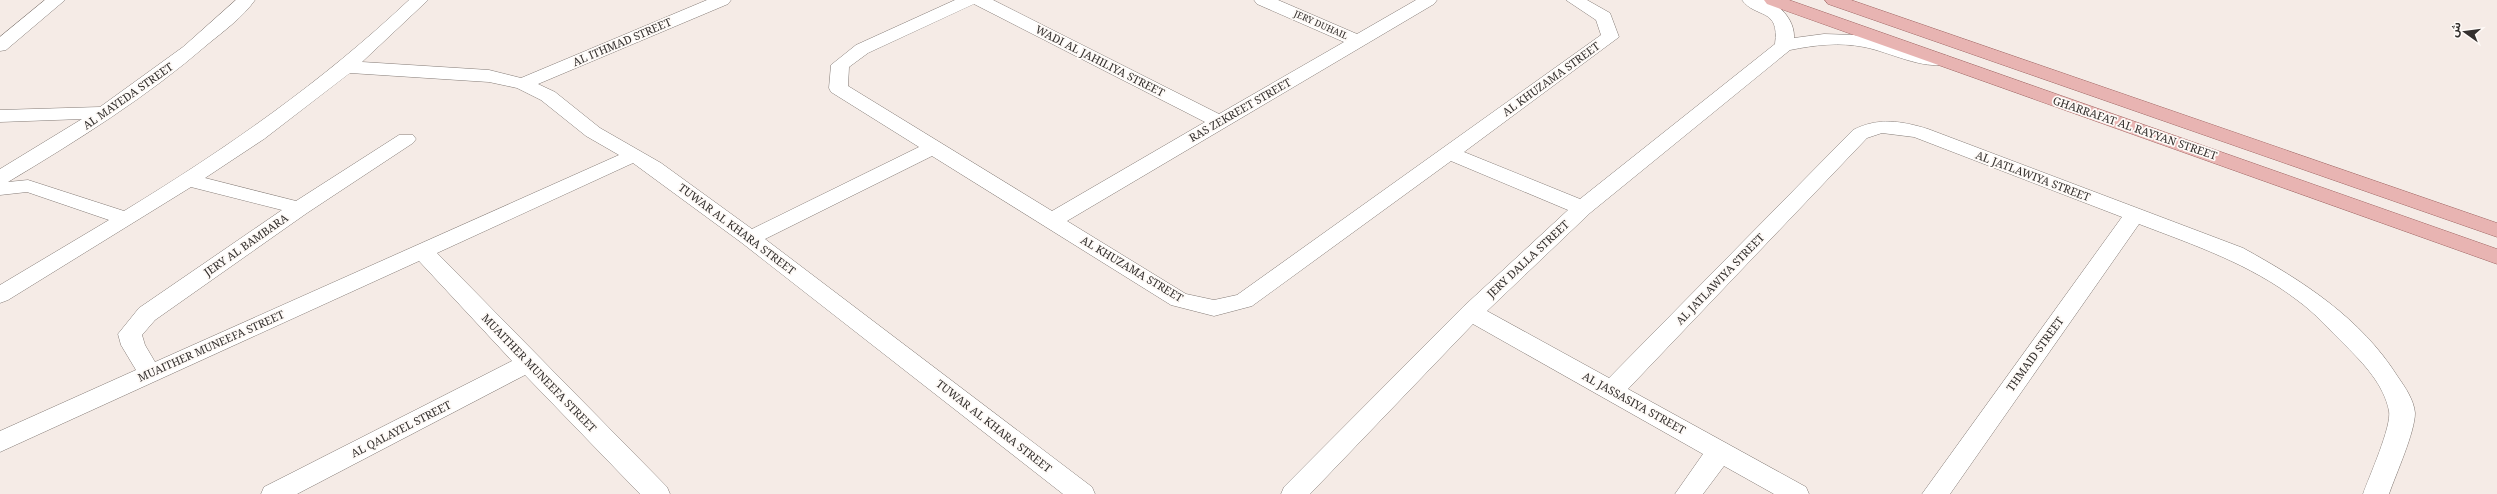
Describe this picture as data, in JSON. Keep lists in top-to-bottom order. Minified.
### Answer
{"streets":{"main road":["GHARRAFAT AL RAYYAN STREET"],"street":["JERY DUHAIL","AL ITHMAD STREET","WADI AL JAHILIYA STREET","AL KHUZAMA STREET","AL MAYEDA STREET","RAS ZEKREET STREET","AL JATLAWIYA STREET","TUWAR AL KHARA STREET","JERY AL BAMBARA","JERY DALLA STREET","MUAITHER MUNEEFA STREET","THMAID STREET","AL JASSASIYA STREET","AL QALAYEL STREET"]},"crossings":[["JERY DUHAIL","RAS ZEKREET STREET"],["AL ITHMAD STREET","TUWAR AL KHARA STREET"],["WADI AL JAHILIYA STREET","RAS ZEKREET STREET"],["AL KHUZAMA STREET","RAS ZEKREET STREET"],["GHARRAFAT AL RAYYAN STREET","JERY DALLA STREET"],["AL JATLAWIYA STREET","THMAID STREET"],["AL JATLAWIYA STREET","AL JASSASIYA STREET"],["TUWAR AL KHARA STREET","MUAITHER MUNEEFA STREET"],["JERY AL BAMBARA","MUAITHER MUNEEFA STREET"],["JERY DALLA STREET","AL JASSASIYA STREET"],["MUAITHER MUNEEFA STREET","AL QALAYEL STREET"]],"north":"left"}
